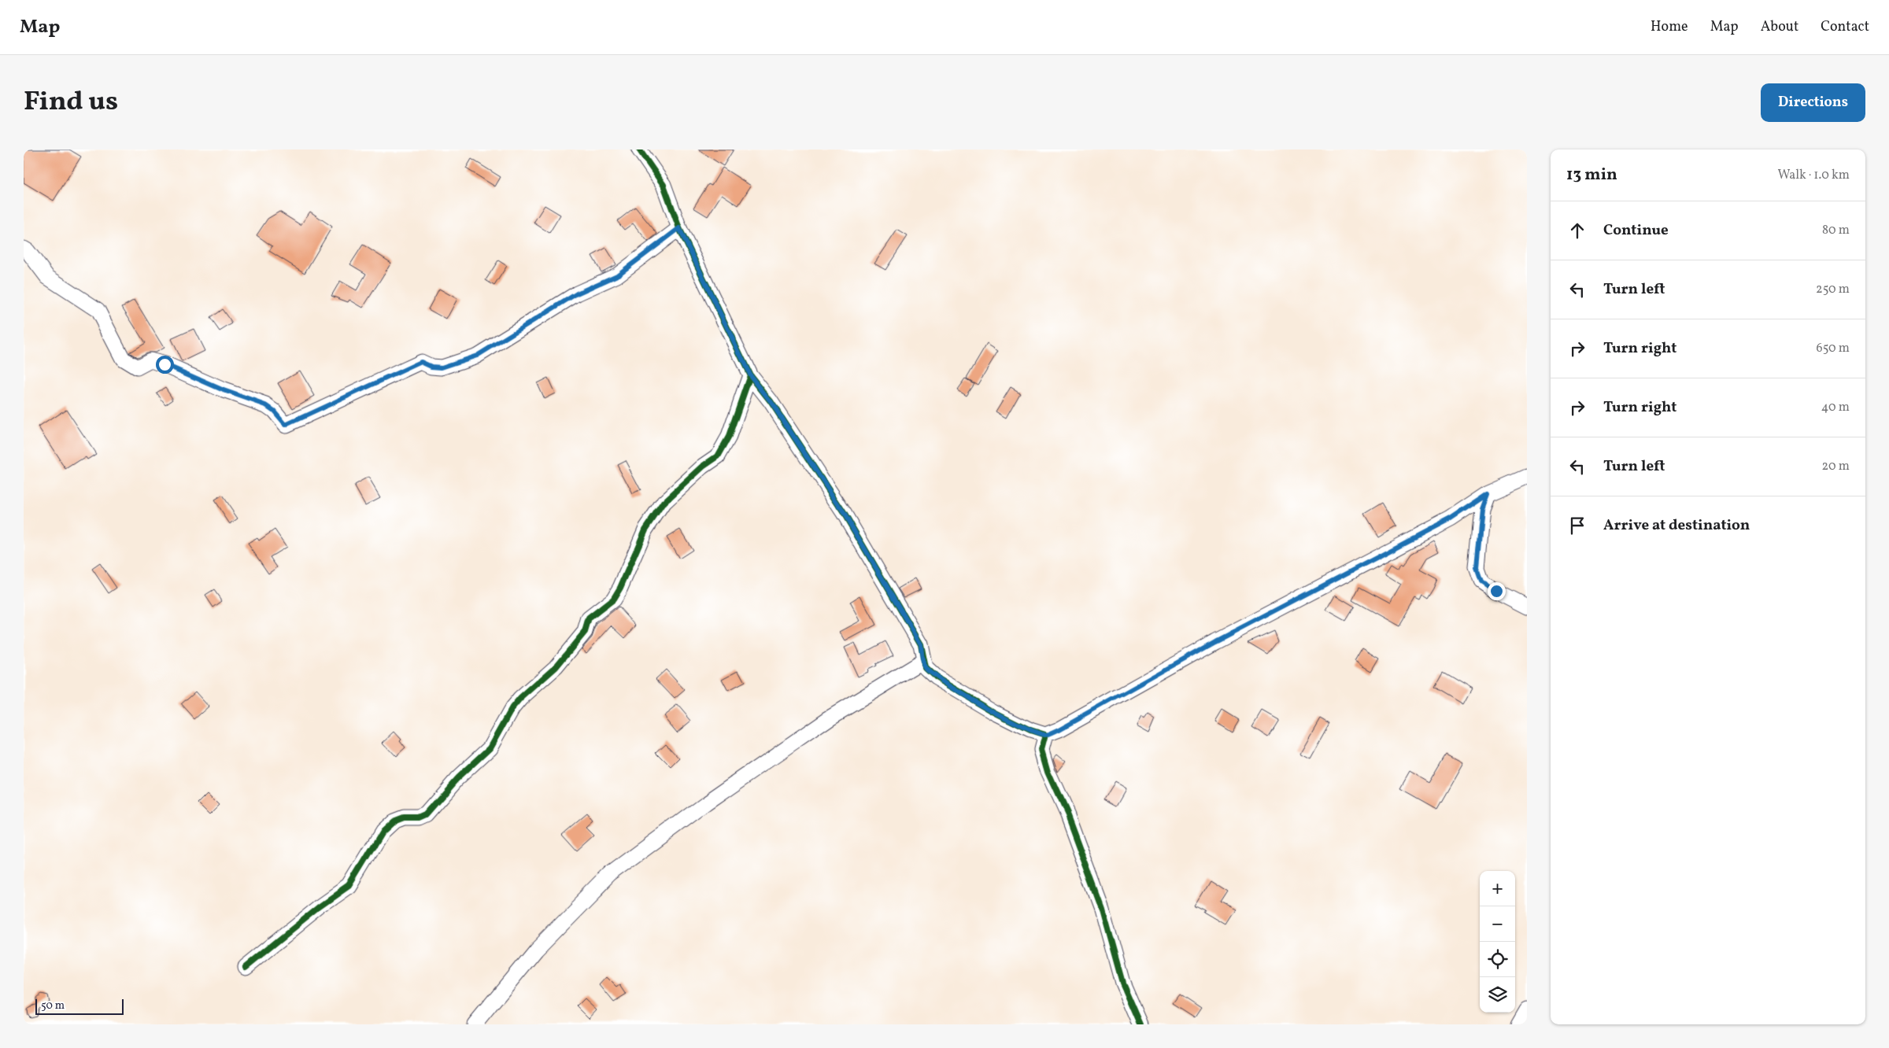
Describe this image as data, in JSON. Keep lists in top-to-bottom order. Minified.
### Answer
{"scale_bar":"50 m","page":{"header":"Map","nav":["Home","Map","About","Contact"],"title":"Find us","buttons":"Directions","heading":["13 min","Walk · 1.0 km"],"list":[["Continue","80 m"],["Turn left","250 m"],["Turn right","650 m"],["Turn right","40 m"],["Turn left","20 m"],"Arrive at destination"],"map_buttons":["+","−"],"scale":"50 m"}}
